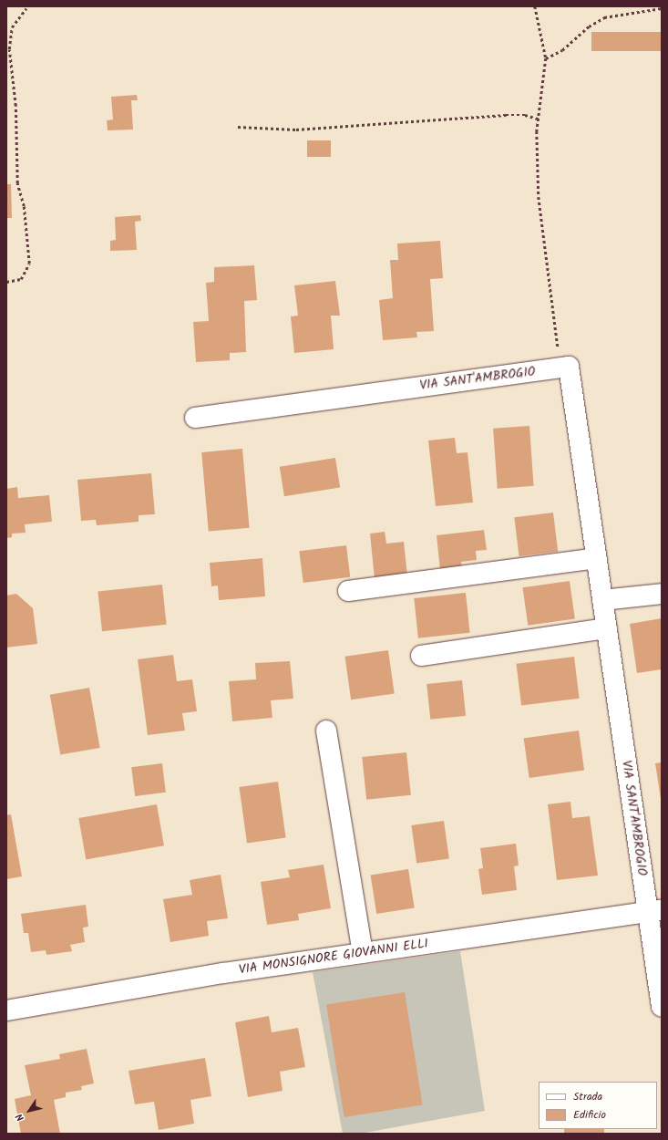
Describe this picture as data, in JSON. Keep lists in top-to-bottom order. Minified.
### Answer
{"streets":{"street":["VIA SANT'AMBROGIO","VIA MONSIGNORE GIOVANNI ELLI"]},"crossings":[["VIA SANT'AMBROGIO","VIA MONSIGNORE GIOVANNI ELLI"]],"legend":["Strada","Edificio"],"north":"bottom left"}
